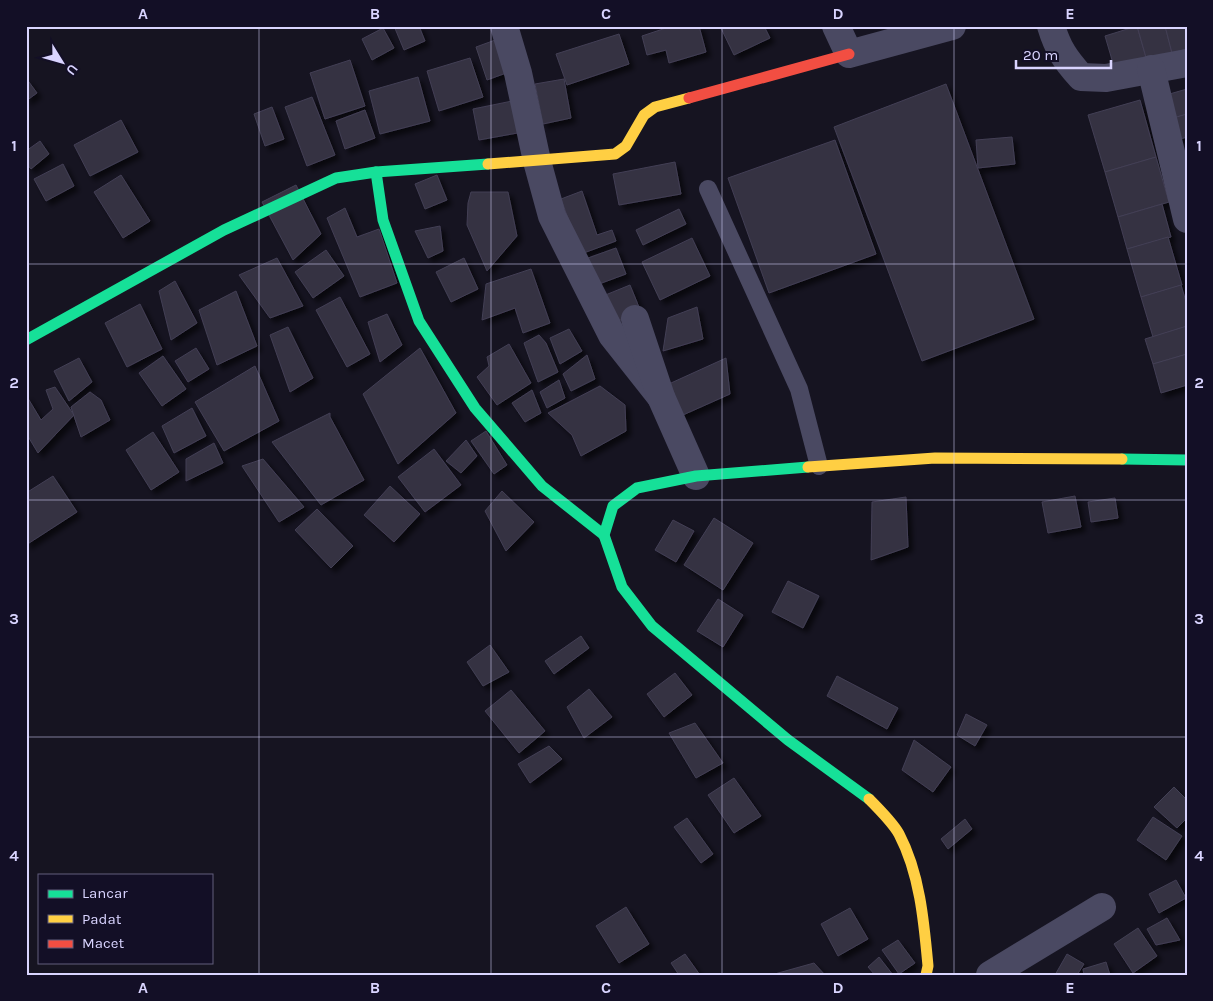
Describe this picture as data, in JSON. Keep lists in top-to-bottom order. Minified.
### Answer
{"legend":["Lancar","Padat","Macet"],"scale_bar":"20 m","north":"bottom right","grid":{"columns":["A","B","C","D","E"],"rows":["1","2","3","4"]}}
